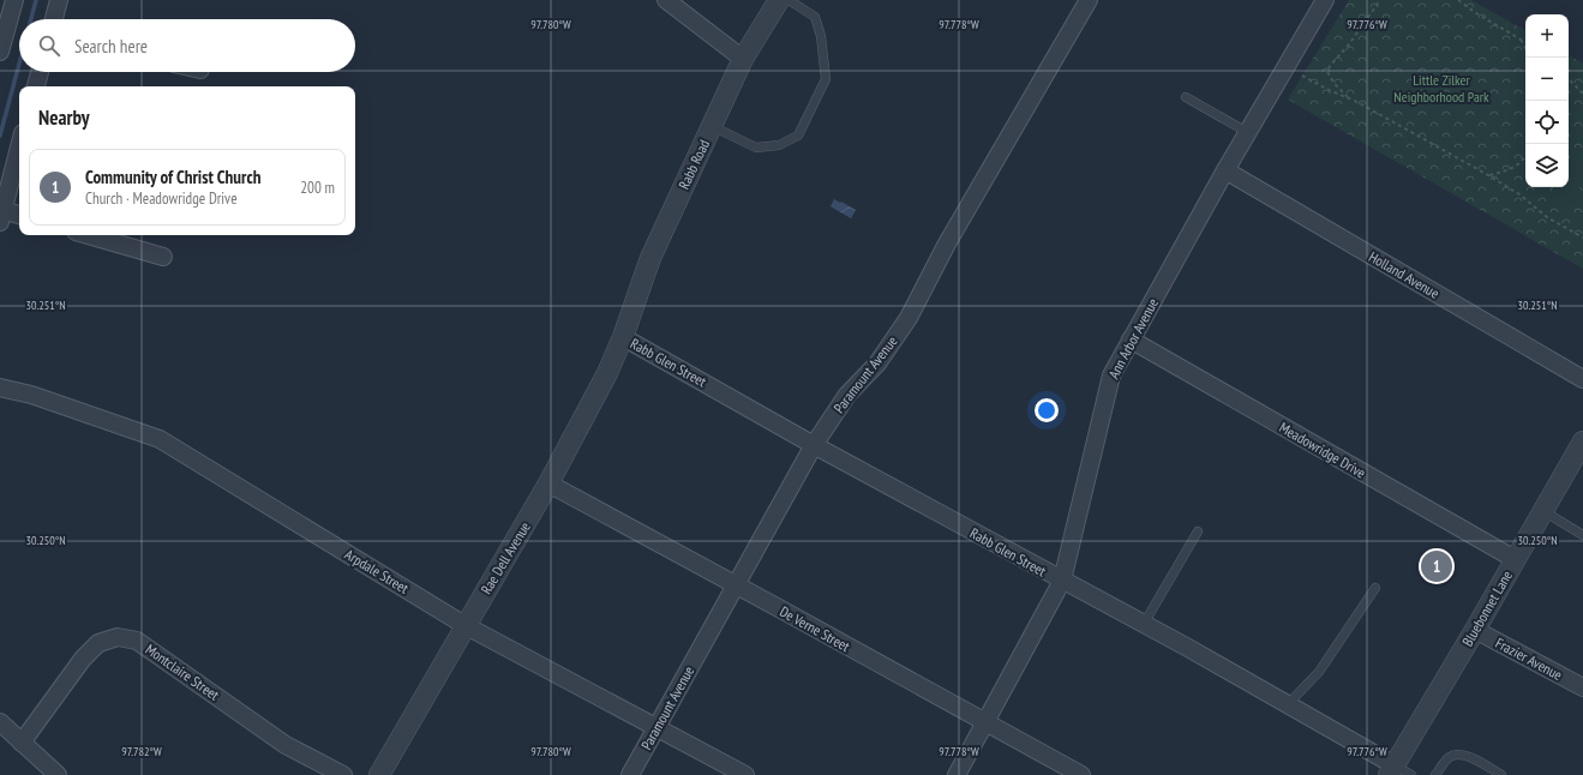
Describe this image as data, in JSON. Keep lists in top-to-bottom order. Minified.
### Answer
{"streets":{"street":["Rabb Road","Holland Avenue","Ann Arbor Avenue","Rabb Glen Street","Paramount Avenue","Meadowridge Drive","Rae Dell Avenue","Arpdale Street","Bluebonnet Lane","De Verne Street","Frazier Avenue","Montclaire Street"]},"crossings":[["Rabb Road","Rabb Glen Street"],["Rabb Road","Rae Dell Avenue"],["Holland Avenue","Ann Arbor Avenue"],["Ann Arbor Avenue","Rabb Glen Street"],["Ann Arbor Avenue","Meadowridge Drive"],["Ann Arbor Avenue","De Verne Street"],["Rabb Glen Street","Paramount Avenue"],["Rabb Glen Street","Rae Dell Avenue"],["Rabb Glen Street","Bluebonnet Lane"],["Paramount Avenue","Arpdale Street"],["Paramount Avenue","De Verne Street"],["Meadowridge Drive","Bluebonnet Lane"],["Rae Dell Avenue","Arpdale Street"],["Rae Dell Avenue","De Verne Street"],["Bluebonnet Lane","Frazier Avenue"]],"parks":["Little Zilker Neighborhood Park"],"page":{"map_buttons":["+","−"],"search":"Search here","heading":"Nearby","list":[{"mark":"1","name":"Community of Christ Church","note":"Church · Meadowridge Drive","value":"200 m"}],"pins":"1"},"coordinates":["97.780°W","97.778°W","97.776°W","30.251°N","30.250°N","97.782°W"]}
